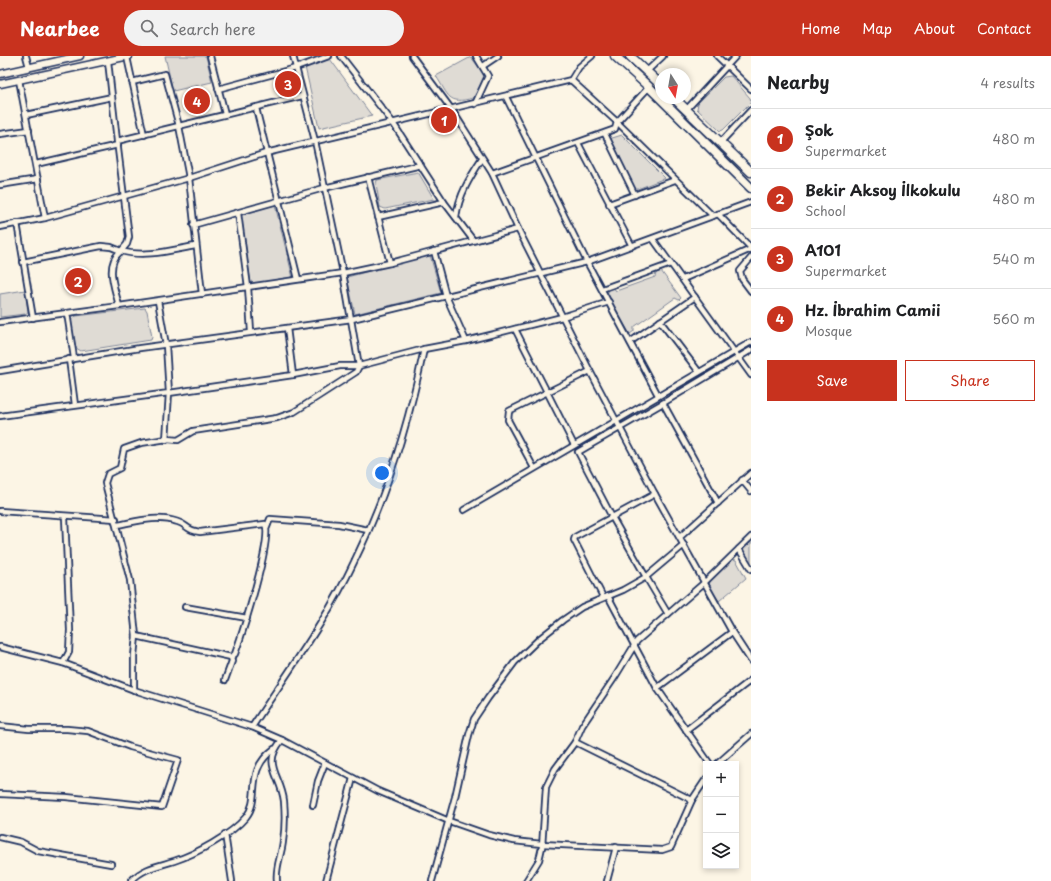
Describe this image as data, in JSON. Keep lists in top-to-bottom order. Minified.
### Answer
{"north":"bottom","page":{"header":"Nearbee","search":"Search here","nav":["Home","Map","About","Contact"],"heading":["Nearby","4 results"],"pins":["3","4","1","2"],"list":[{"mark":"1","name":"Şok","note":"Supermarket","value":"480 m"},{"mark":"2","name":"Bekir Aksoy İlkokulu","note":"School","value":"480 m"},{"mark":"3","name":"A101","note":"Supermarket","value":"540 m"},{"mark":"4","name":"Hz. İbrahim Camii","note":"Mosque","value":"560 m"}],"buttons":["Save","Share"],"map_buttons":["+","−"]}}
